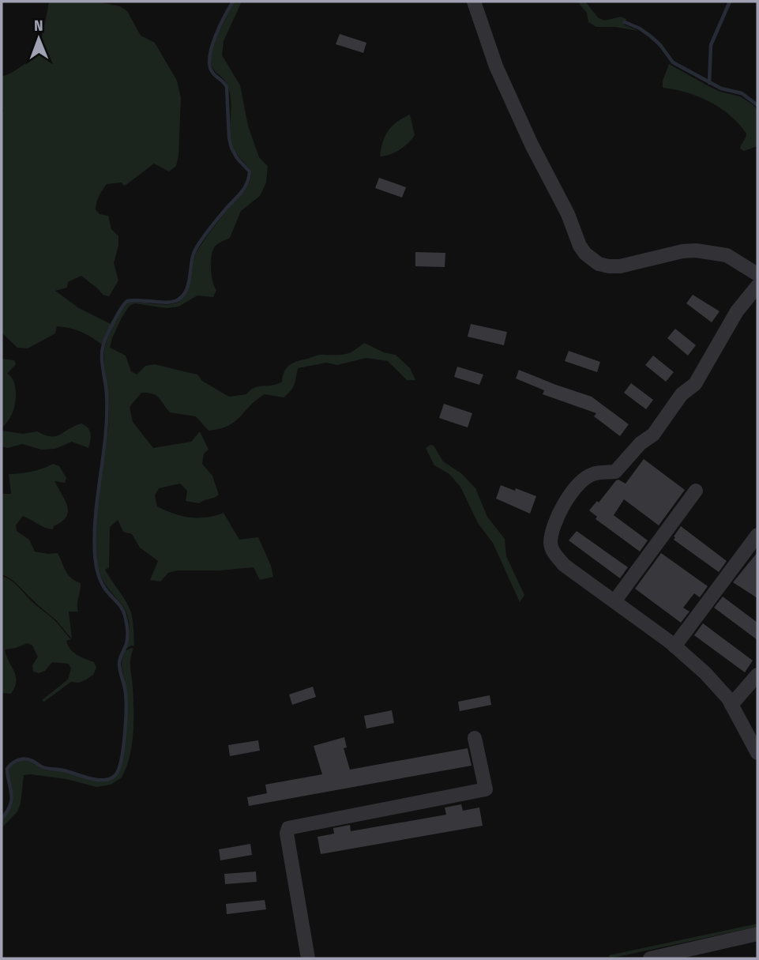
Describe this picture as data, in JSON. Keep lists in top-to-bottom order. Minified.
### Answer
{"north":"top"}
